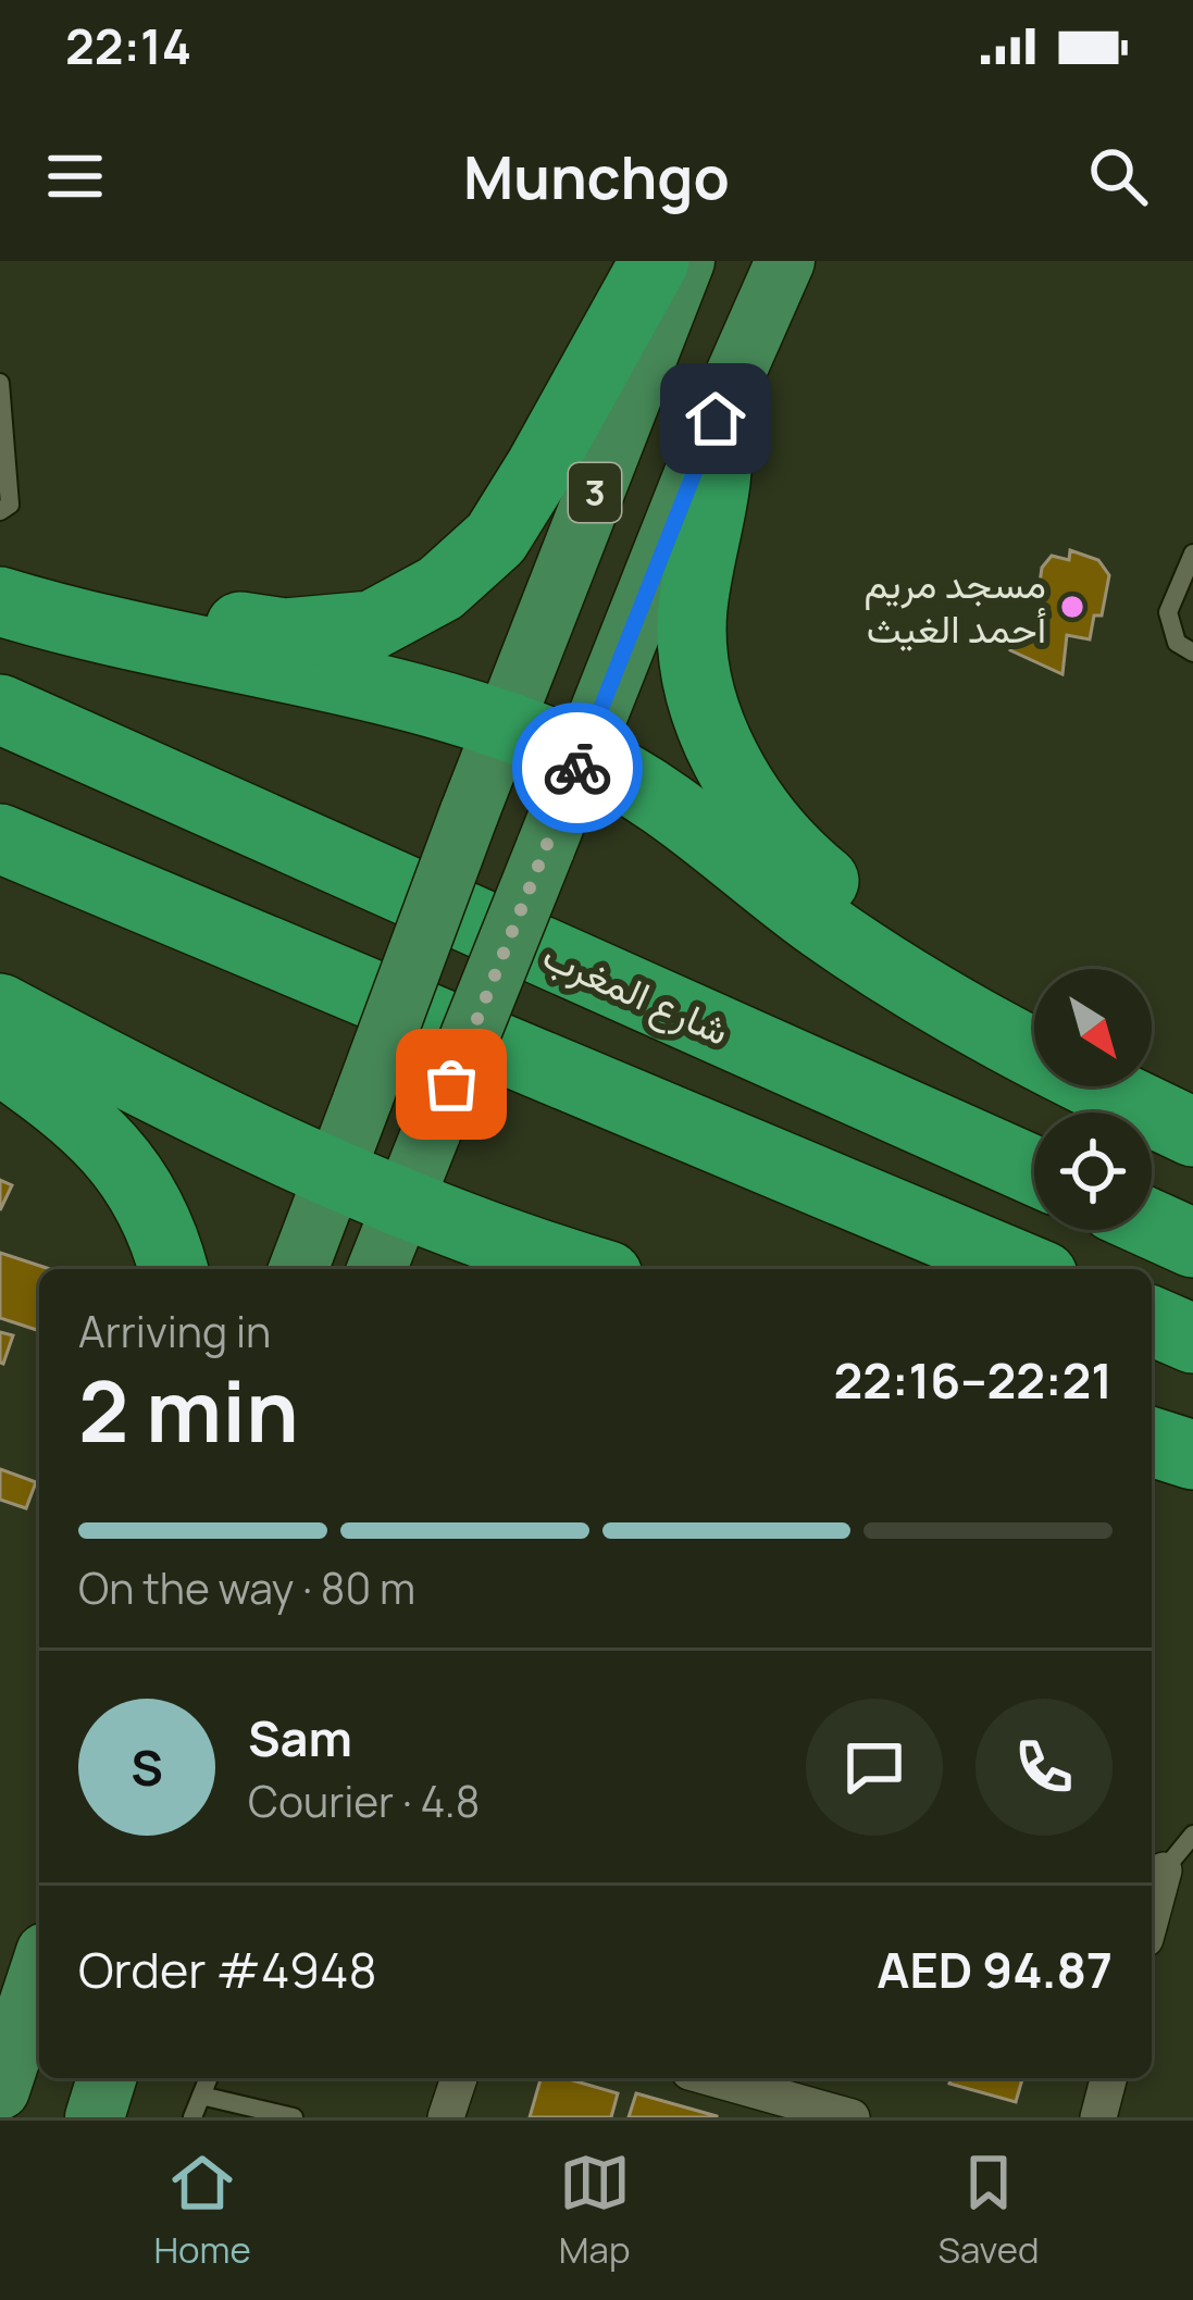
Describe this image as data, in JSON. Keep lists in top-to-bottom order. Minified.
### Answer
{"streets":{"highway":["شارع المغرب"],"main road":["3"]},"places":["مسجد مريم أحمد الغيث"],"north":"bottom right","page":{"status":"22:14","header":"Munchgo","heading":["2 min","Arriving in","22:16–22:21"],"panel":["Sam","Courier · 4.8","Order #4948","AED 94.87"],"bar":"On the way · 80 m","round":"S","tabs":["Home","Map","Saved"]}}
